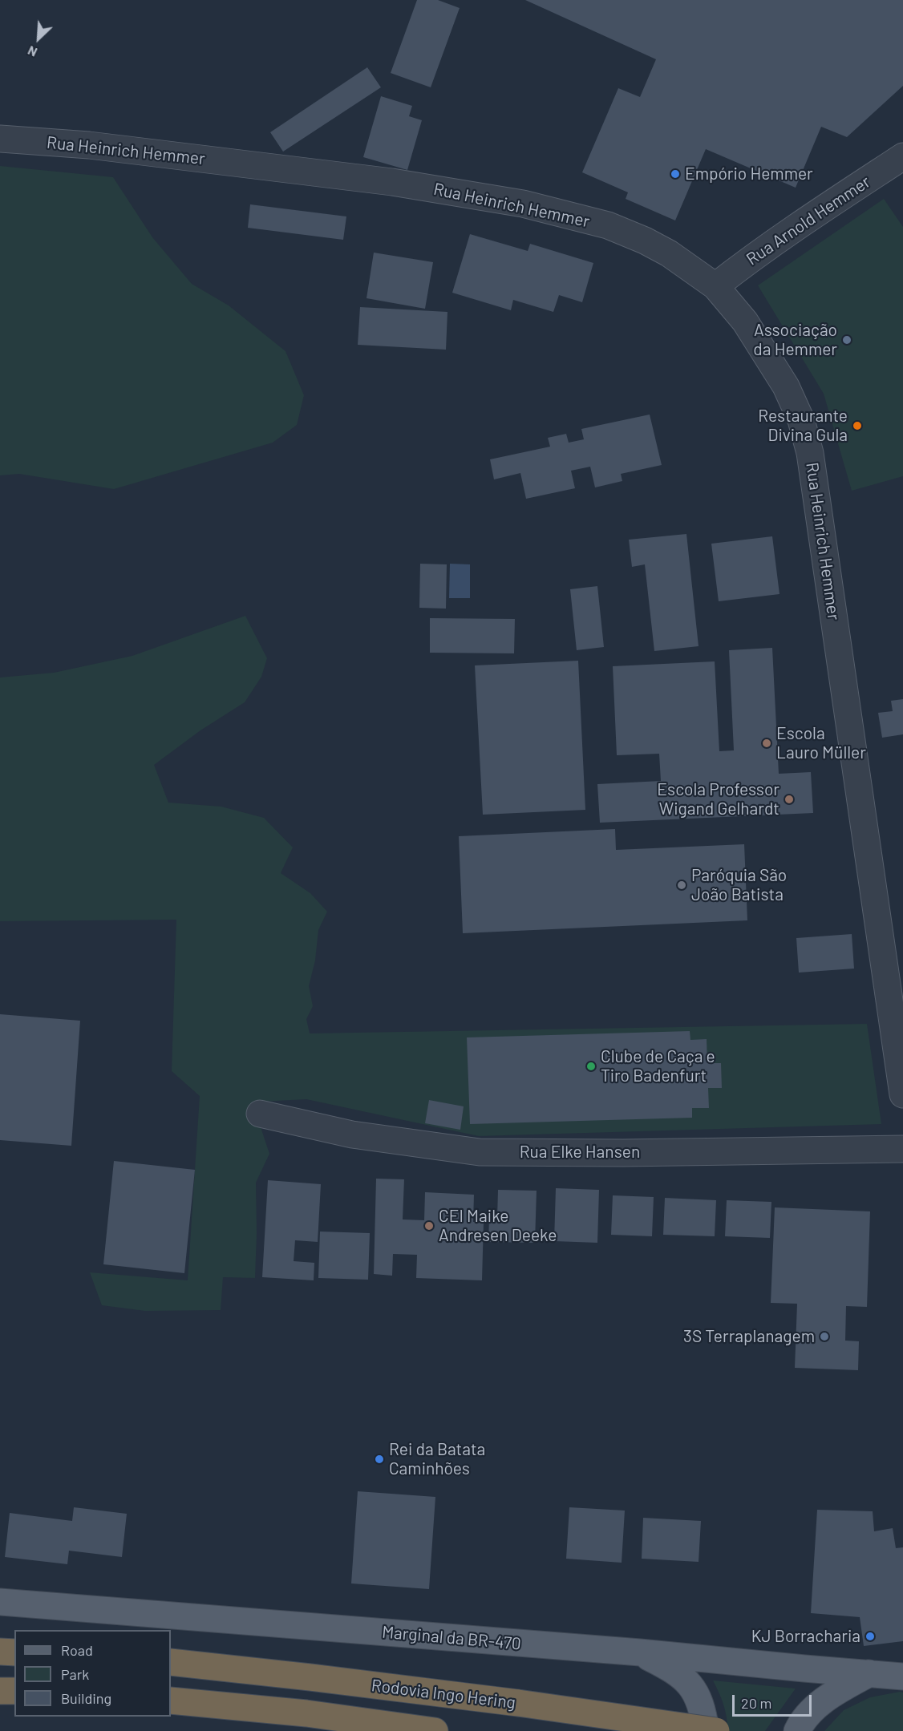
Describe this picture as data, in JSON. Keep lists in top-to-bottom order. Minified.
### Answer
{"streets":{"highway":["Rodovia Ingo Hering"],"main road":["Marginal da BR-470"],"street":["Rua Heinrich Hemmer","Rua Arnold Hemmer","Rua Elke Hansen"]},"crossings":[["Rua Heinrich Hemmer","Rua Arnold Hemmer"]],"places":["Empório Hemmer","Associação da Hemmer","Restaurante Divina Gula","Escola Lauro Müller","Escola Professor Wigand Gelhardt","Paróquia São João Batista","Clube de Caça e Tiro Badenfurt","CEI Maike Andresen Deeke","3S Terraplanagem","Rei da Batata Caminhões","KJ Borracharia"],"legend":["Road","Park","Building"],"scale_bar":"20 m","north":"bottom left"}
